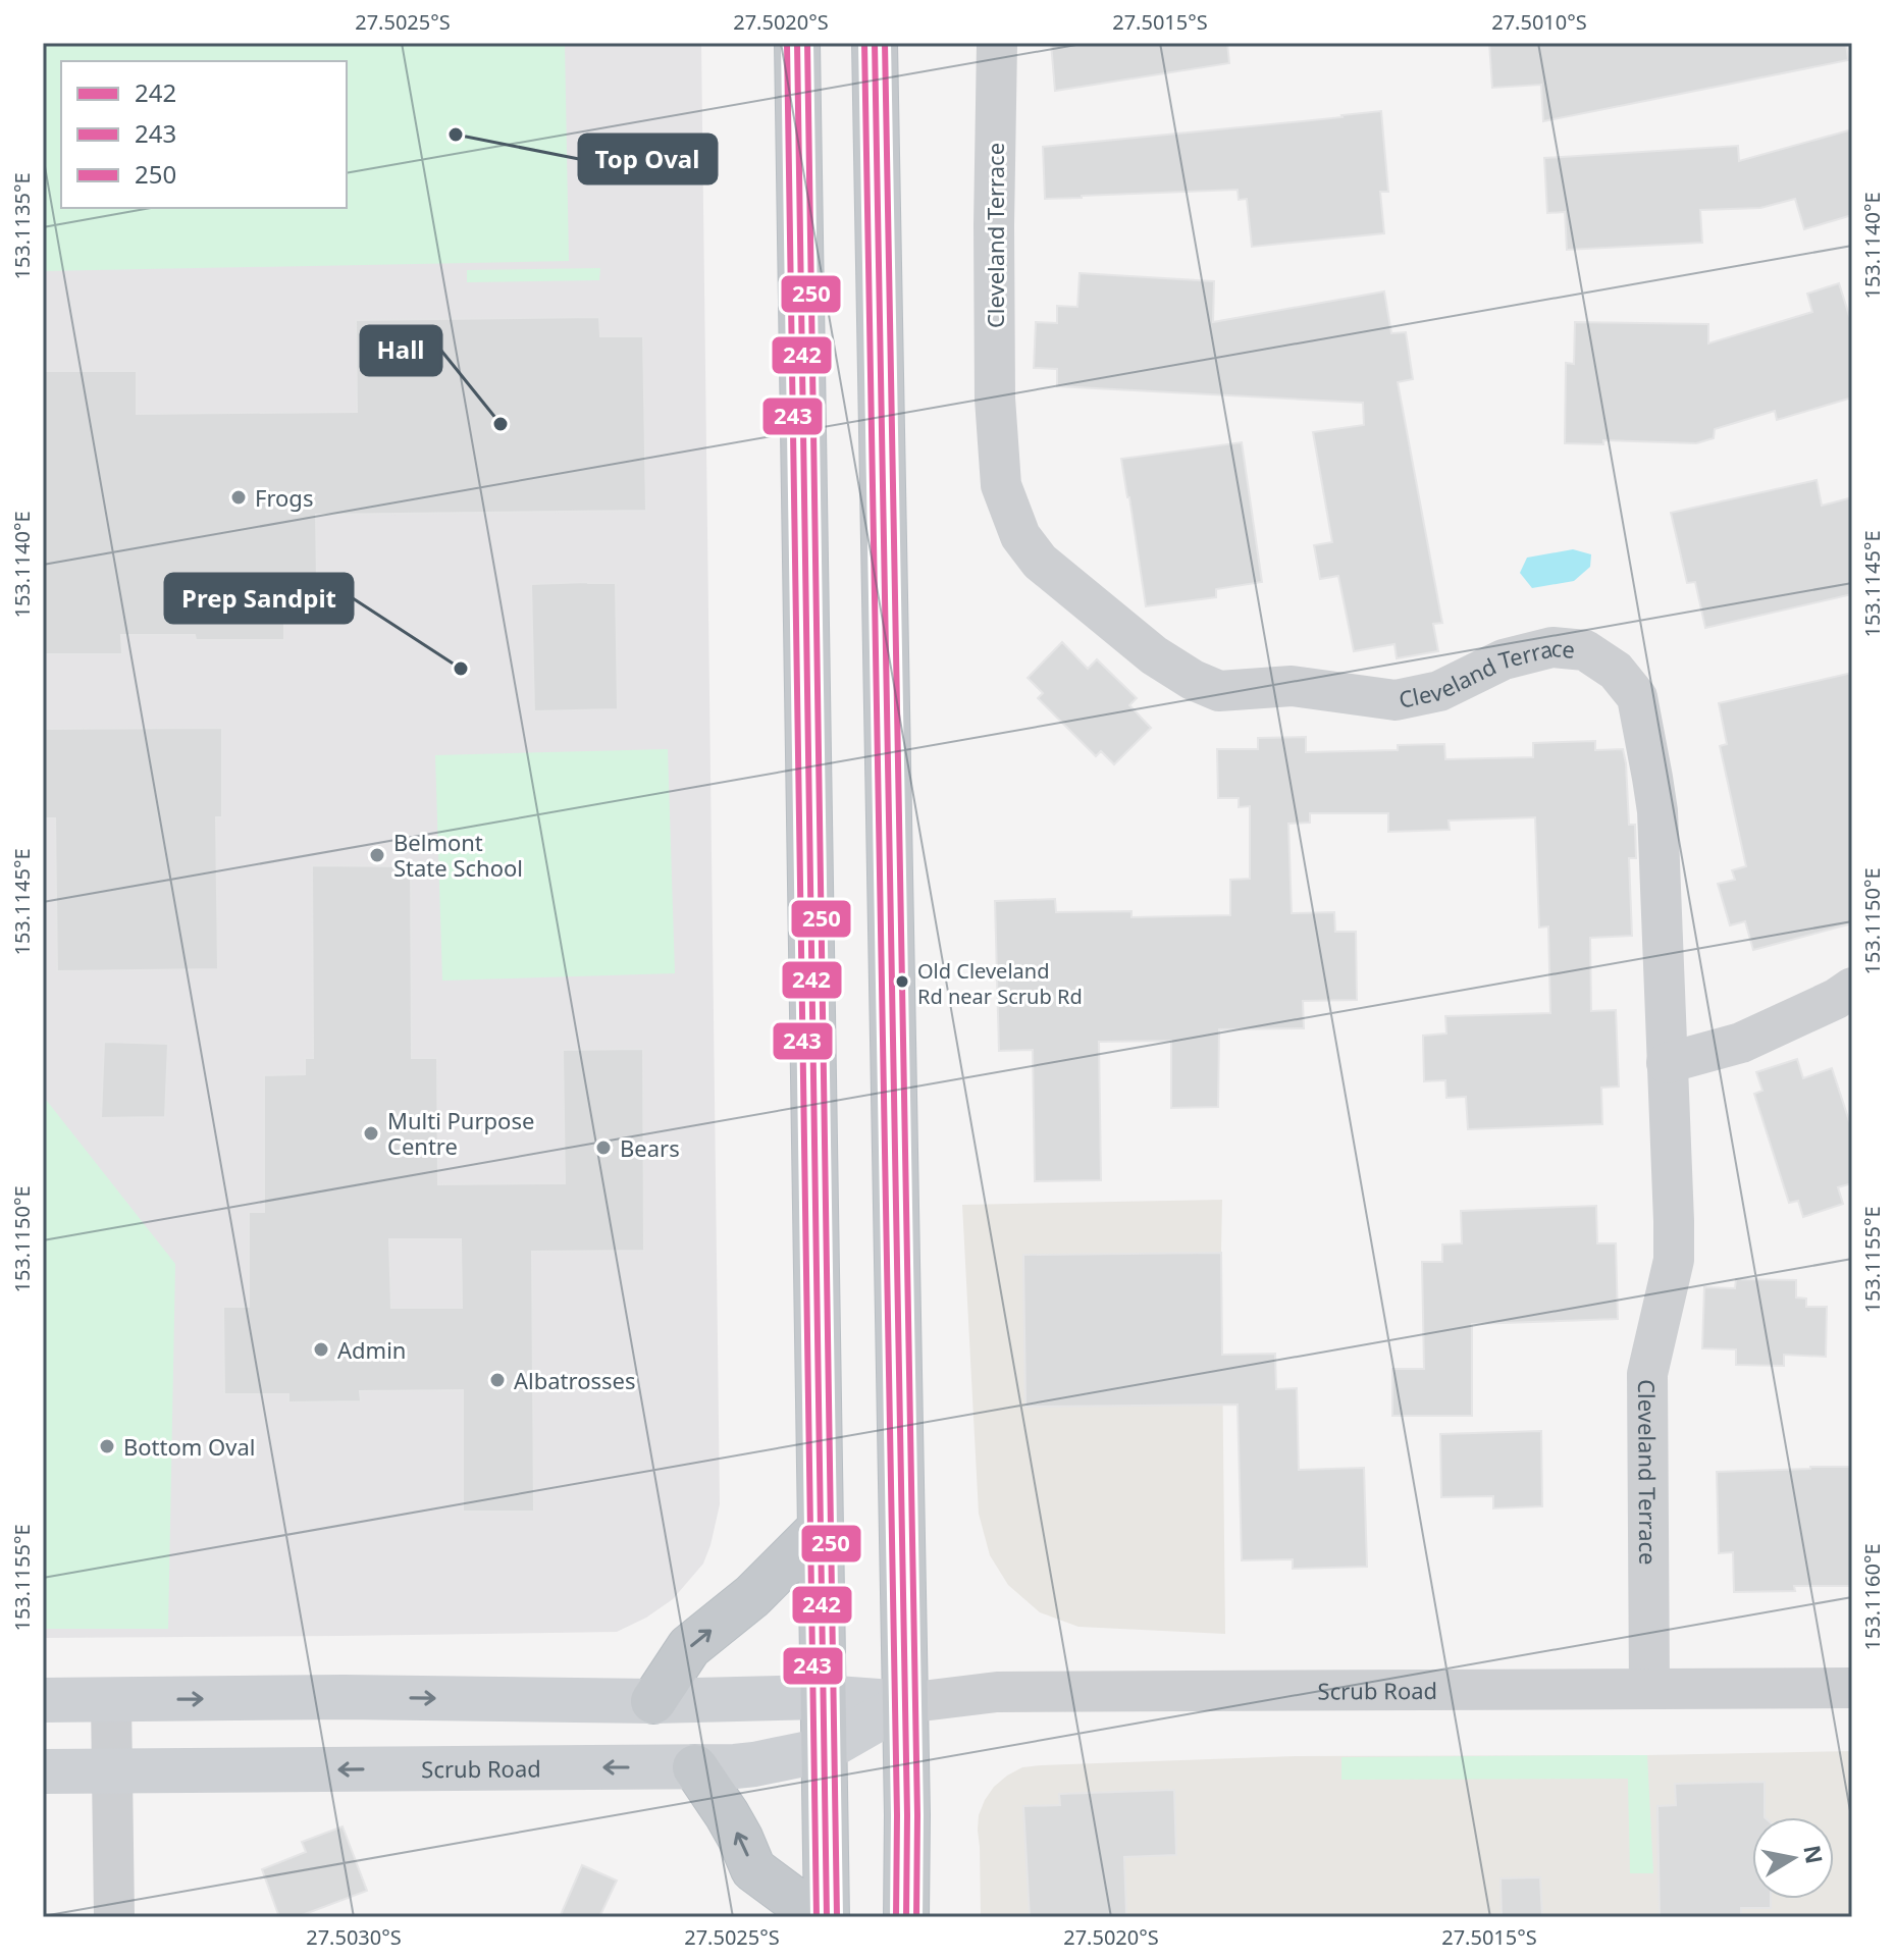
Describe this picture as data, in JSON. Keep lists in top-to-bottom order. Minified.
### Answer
{"streets":{"main road":["Scrub Road"],"street":["Cleveland Terrace"]},"crossings":[["Cleveland Terrace","Scrub Road"]],"places":["Top Oval","Hall","Frogs","Prep Sandpit","Belmont State School","Old Cleveland Rd near Scrub Rd","Multi Purpose Centre","Bears","Admin","Albatrosses","Bottom Oval"],"lines":["transit line 242","transit line 243","transit line 250"],"legend":["242","243","250"],"north":"right","coordinates":["27.5025°S","27.5020°S","27.5015°S","27.5010°S","153.1135°E","153.1140°E","153.1145°E","153.1150°E","153.1155°E","153.1160°E","27.5030°S"]}
